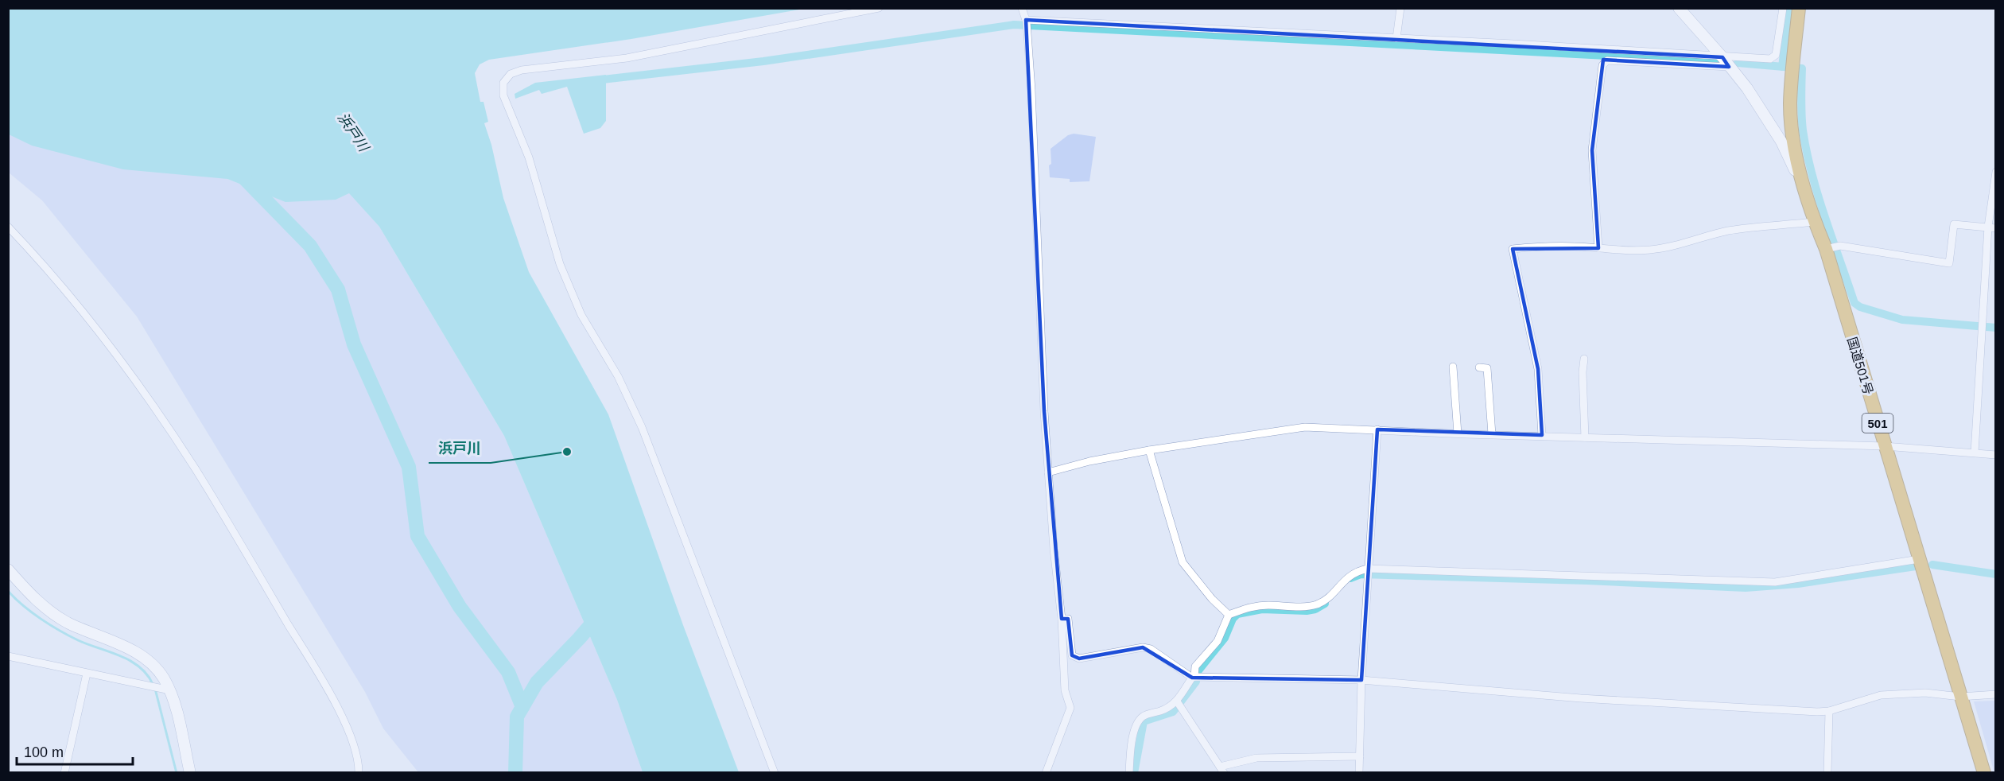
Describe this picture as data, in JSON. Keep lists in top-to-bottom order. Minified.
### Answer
{"streets":{"highway":["国道501号","501"]},"water":["浜戸川"],"places":["浜戸川"],"scale_bar":"100 m"}
